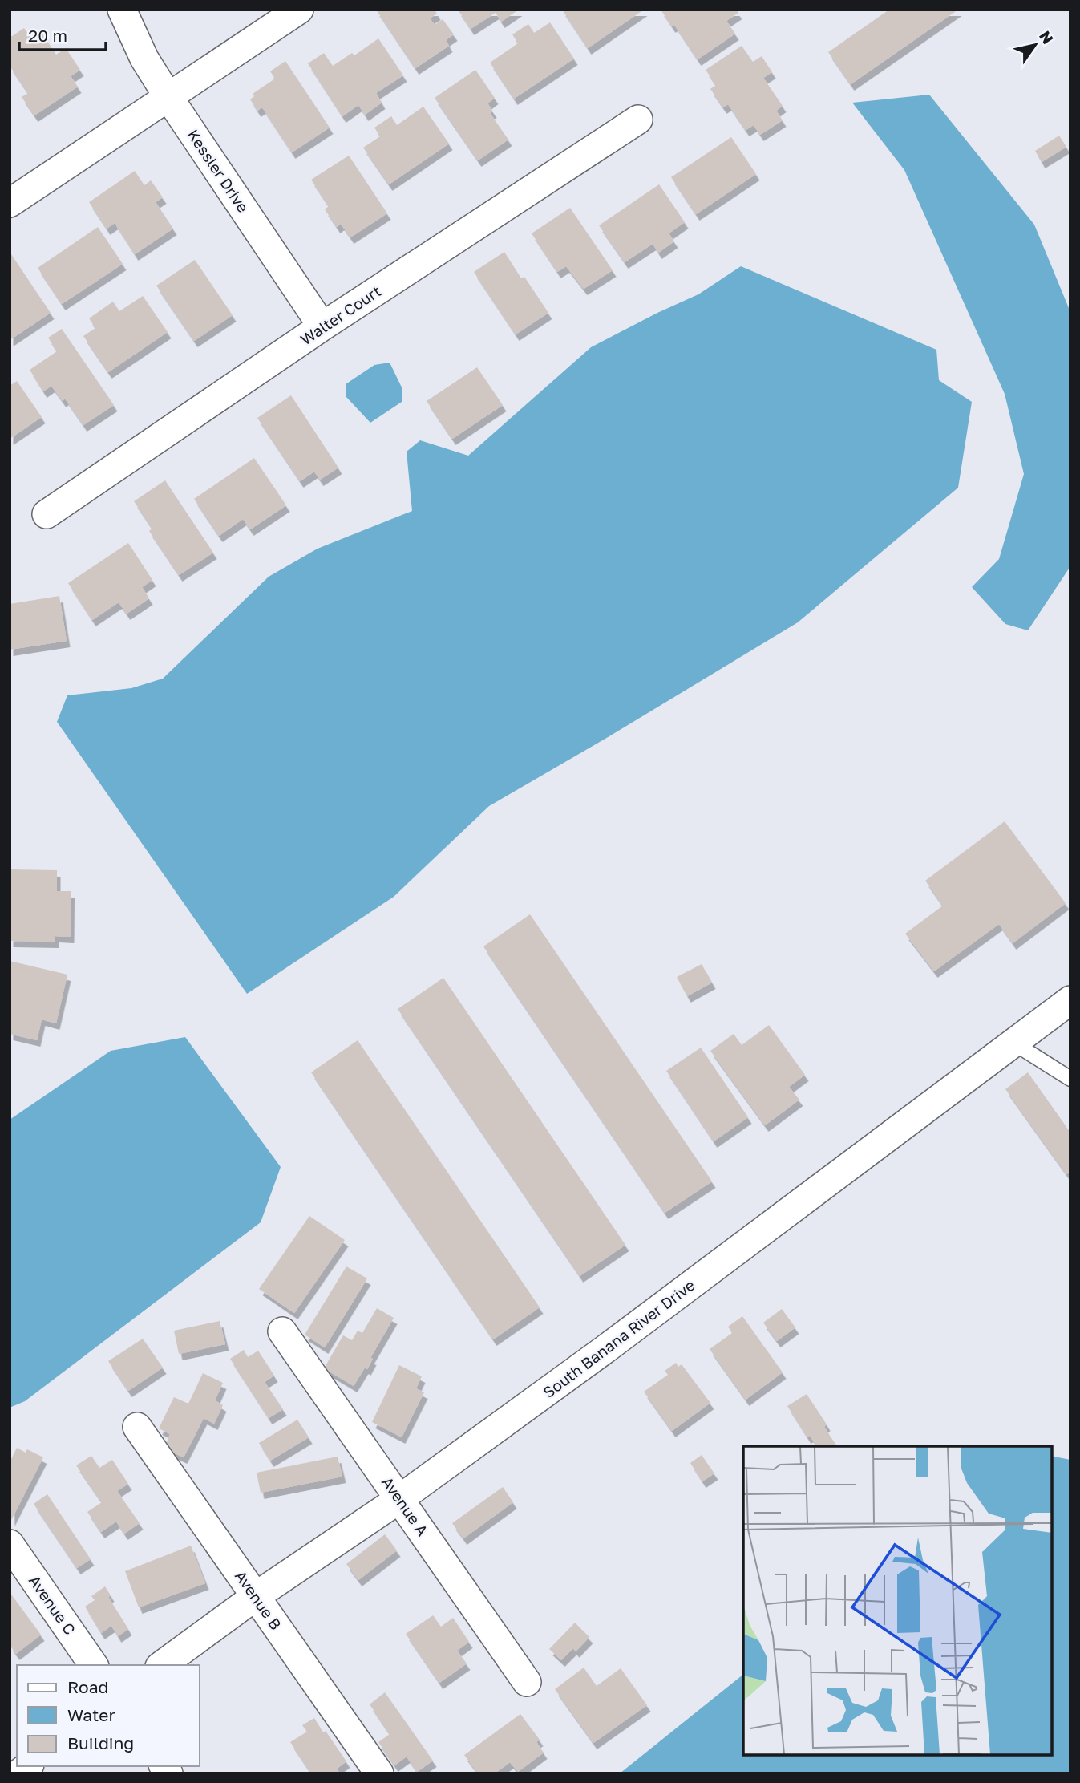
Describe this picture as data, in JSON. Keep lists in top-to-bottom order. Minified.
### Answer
{"streets":{"street":["Kessler Drive","Walter Court","South Banana River Drive","Avenue A","Avenue B","Avenue C"]},"crossings":[["Kessler Drive","Walter Court"],["South Banana River Drive","Avenue A"],["South Banana River Drive","Avenue B"]],"legend":["Road","Water","Building"],"scale_bar":"20 m","north":"top right"}
